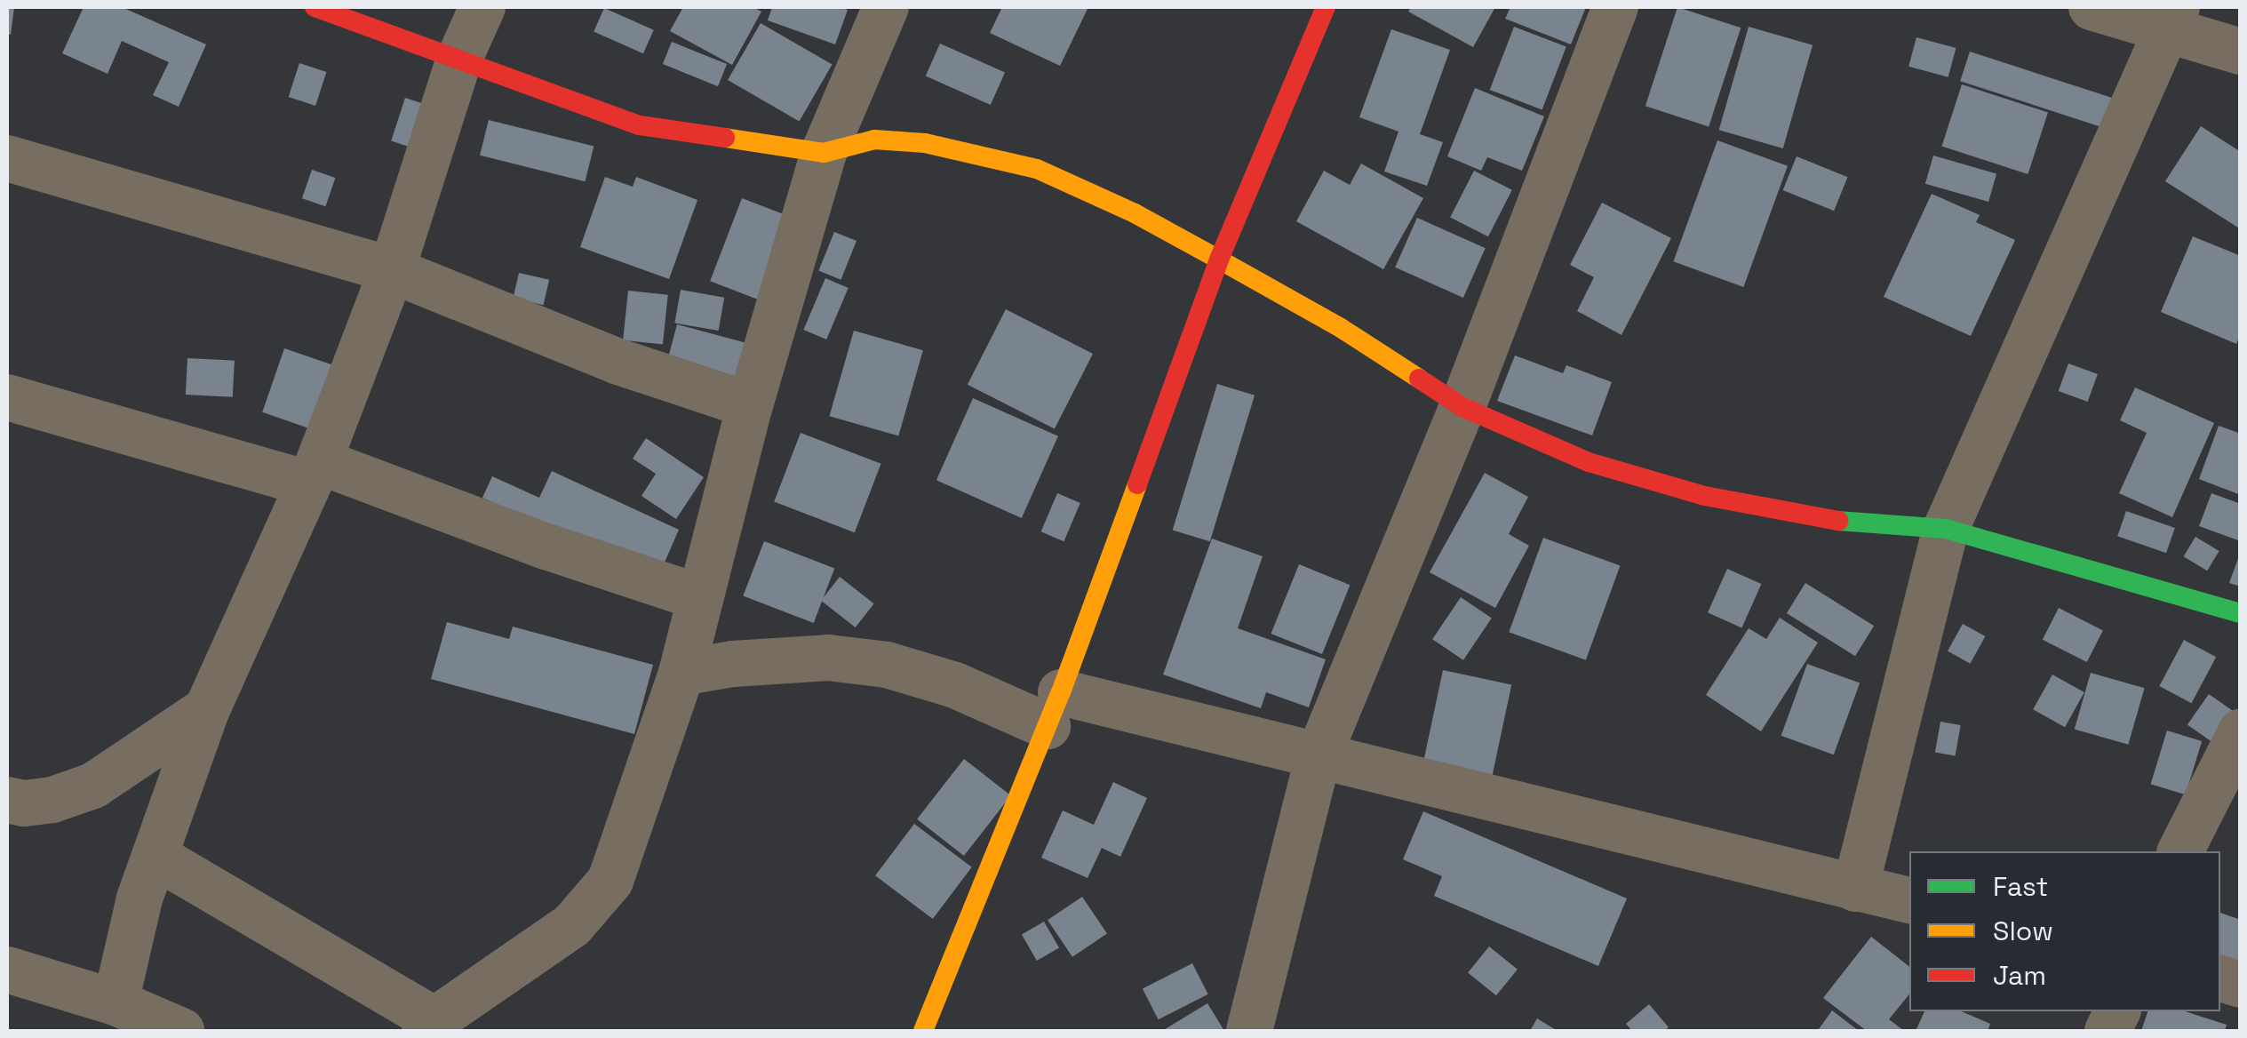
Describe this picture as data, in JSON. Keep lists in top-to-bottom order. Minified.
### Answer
{"legend":["Fast","Slow","Jam"]}
